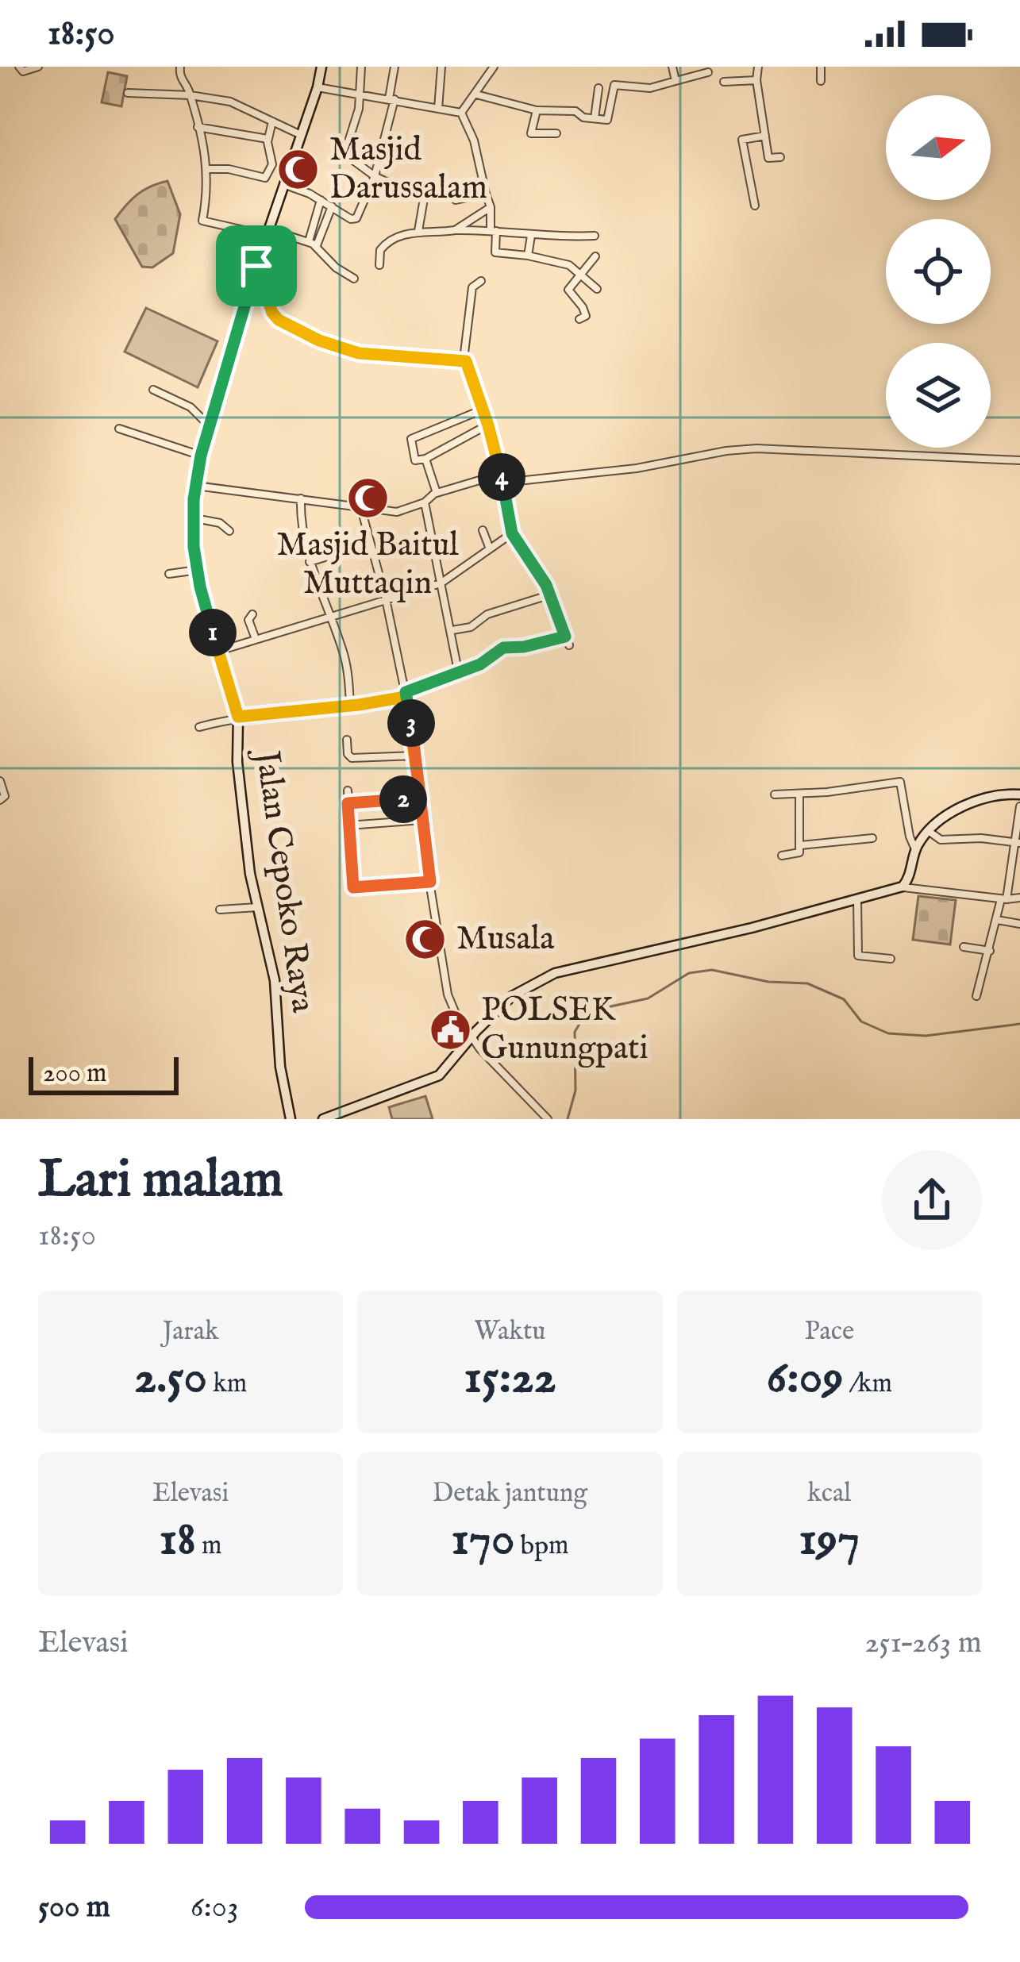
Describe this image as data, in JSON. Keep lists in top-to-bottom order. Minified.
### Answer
{"streets":{"main road":["Jalan Cepoko Raya"]},"places":{"mosque":["Masjid Darussalam","Masjid Baitul Muttaqin","Musala"],"public building":["POLSEK Gunungpati"]},"scale_bar":"200 m","north":"right","page":{"status":"18:50","pins":["4","1","3","2"],"scale":"200 m","heading":["Lari malam","18:50"],"stats":[["Jarak","2.50 km"],["Waktu","15:22"],["Pace","6:09 /km"],["Elevasi","18 m"],["Detak jantung","170 bpm"],["kcal","197"]],"chart":["Elevasi","251–263 m"],"list":[{"name":"500 m","note":"6:03"}]}}
